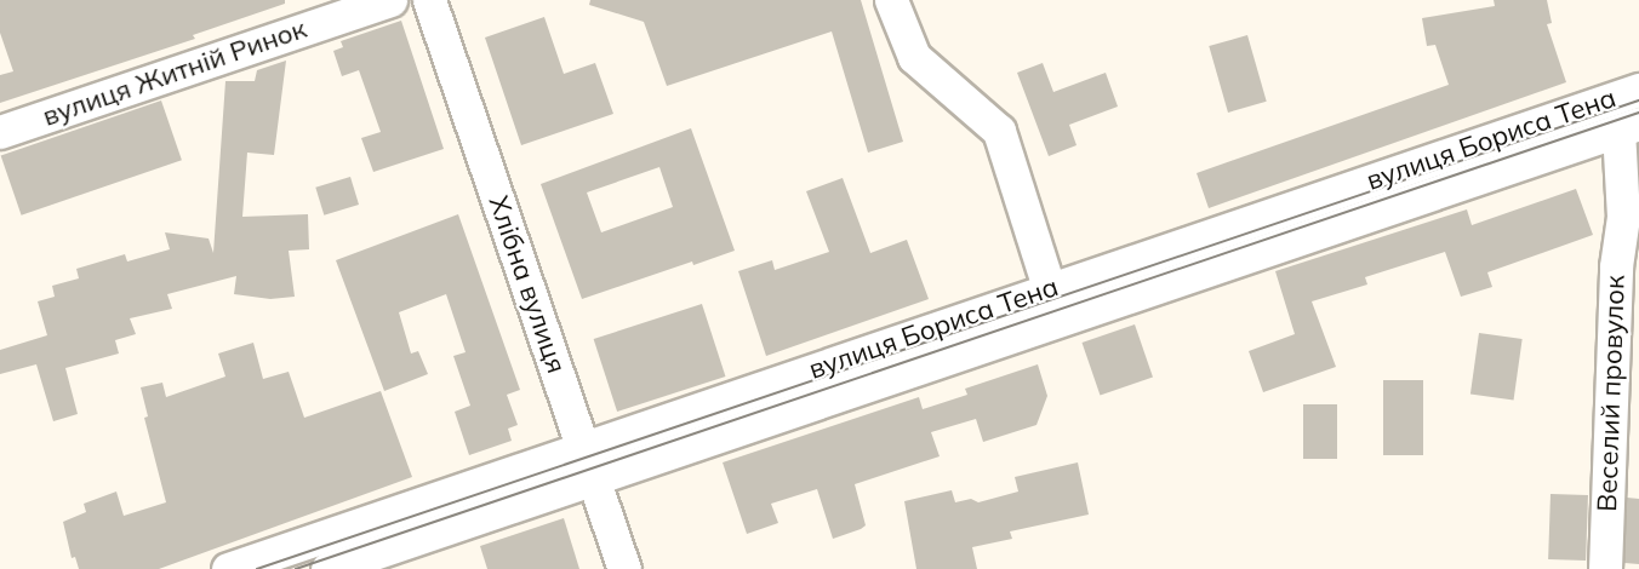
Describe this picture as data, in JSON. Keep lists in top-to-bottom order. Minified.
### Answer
{"streets":{"street":["вулиця Житній Ринок","вулиця Бориса Тена","Хлібна вулиця","Веселий провулок"]},"crossings":[["вулиця Бориса Тена","Хлібна вулиця"],["вулиця Бориса Тена","Веселий провулок"]]}
